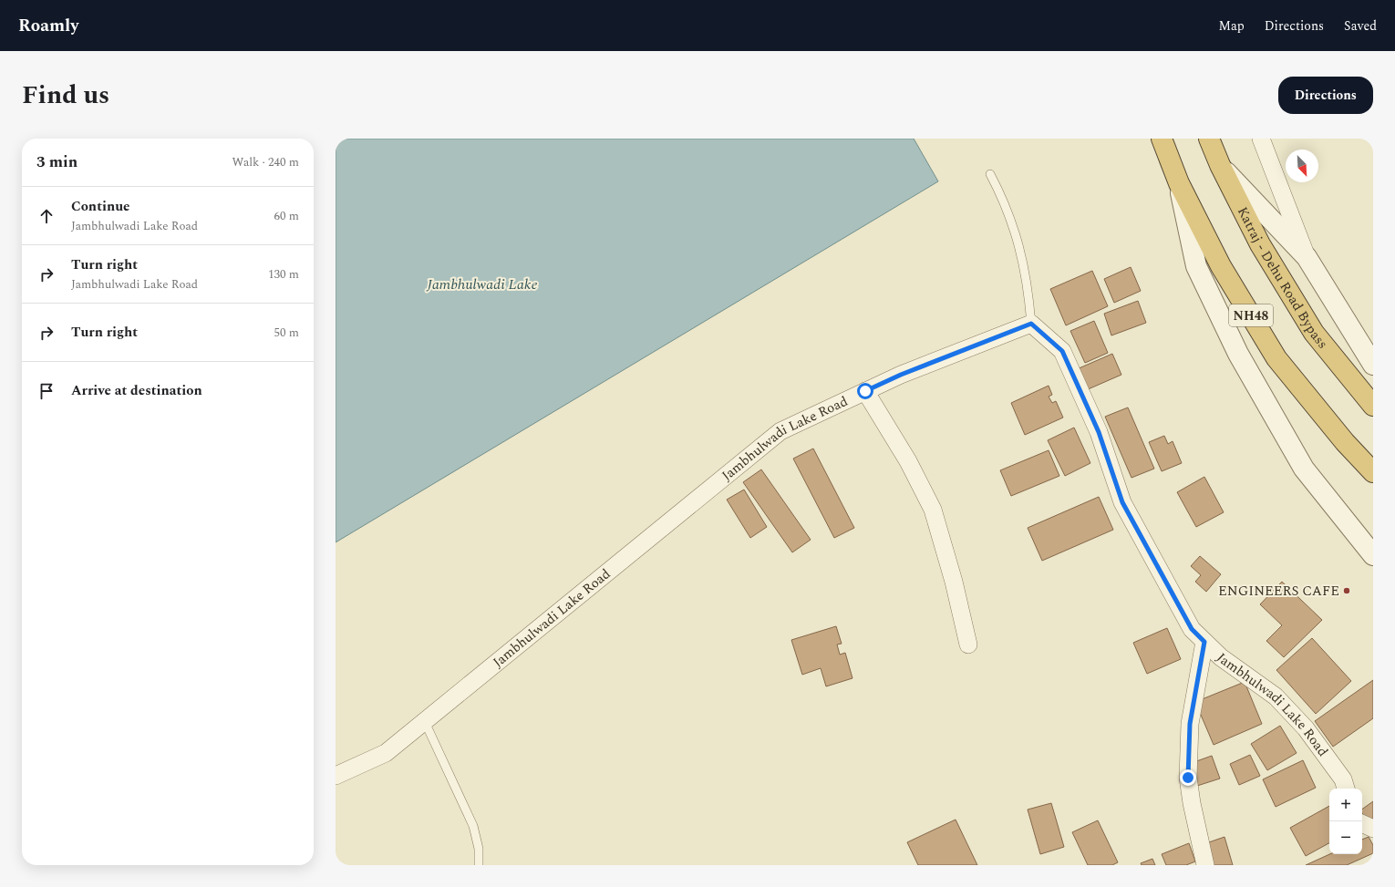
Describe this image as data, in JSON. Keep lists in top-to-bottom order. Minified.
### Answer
{"streets":{"highway":["Katraj - Dehu Road Bypass","NH48"],"street":["Jambhulwadi Lake Road"]},"water":["Jambhulwadi Lake"],"places":["ENGINEERS CAFE"],"north":"bottom right","page":{"header":"Roamly","nav":["Map","Directions","Saved"],"title":"Find us","buttons":"Directions","heading":["3 min","Walk · 240 m"],"list":[["Continue","Jambhulwadi Lake Road","60 m"],["Turn right","Jambhulwadi Lake Road","130 m"],["Turn right","50 m"],"Arrive at destination"],"map_buttons":["+","−"]}}
